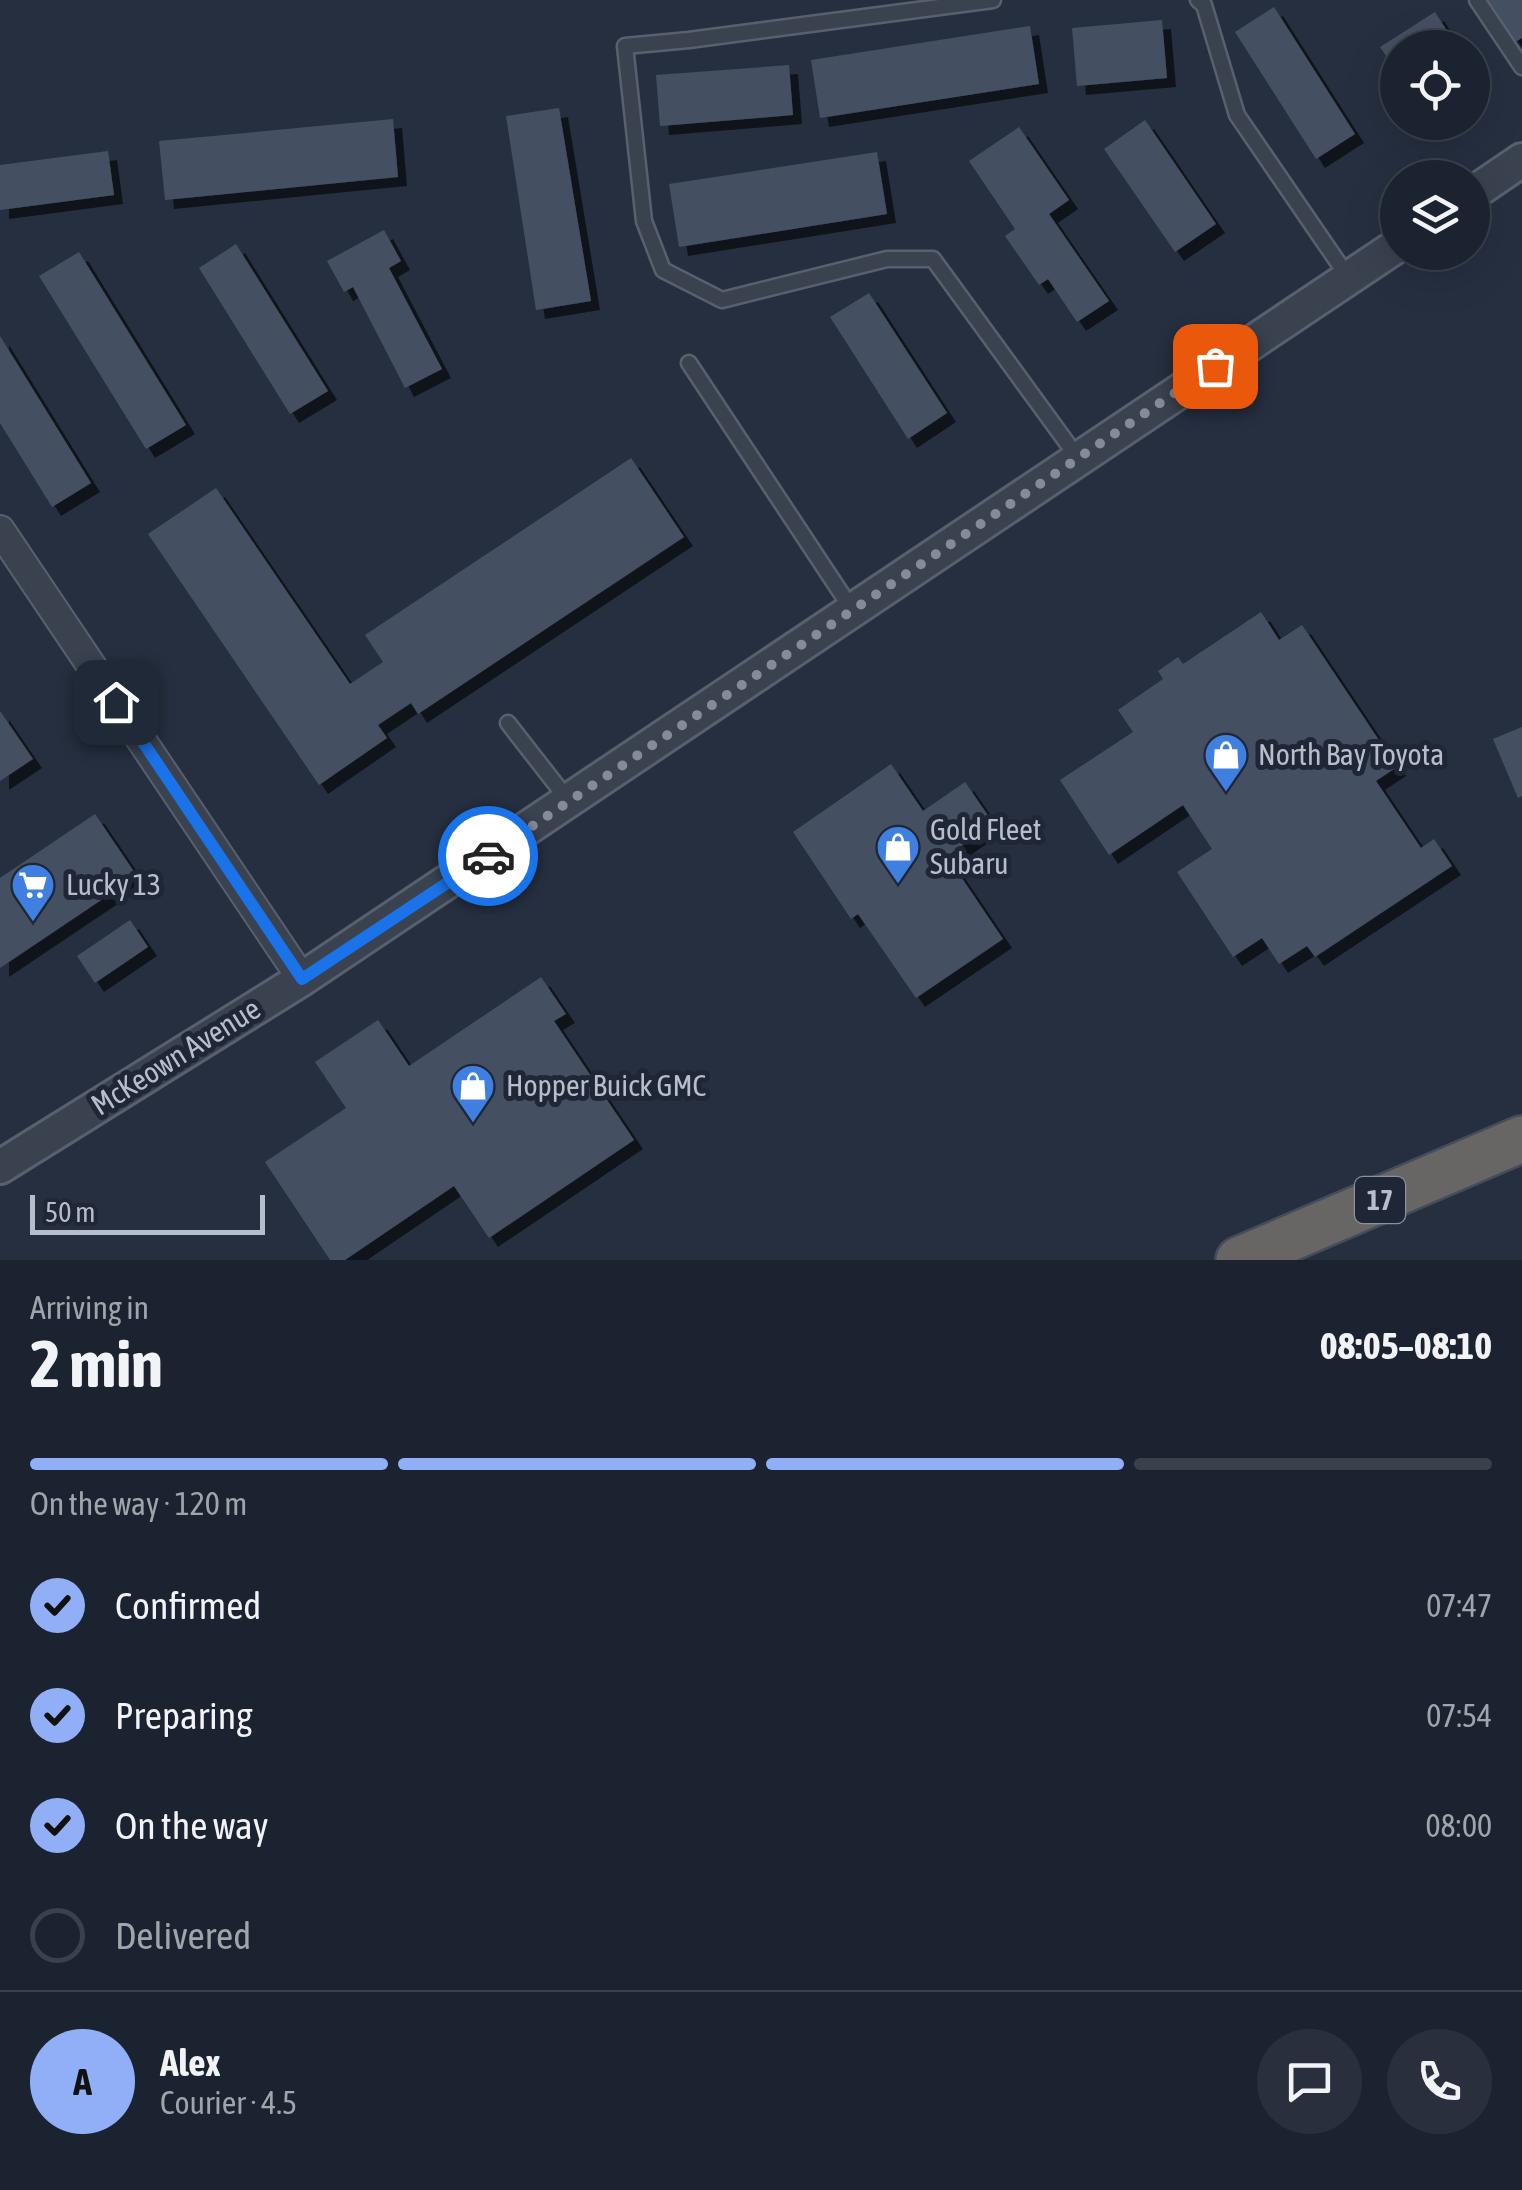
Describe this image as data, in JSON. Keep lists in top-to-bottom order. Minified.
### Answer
{"streets":{"highway":["17"],"street":["McKeown Avenue"]},"places":{"shop":["North Bay Toyota","Gold Fleet Subaru","Hopper Buick GMC"],"supermarket":["Lucky 13"]},"scale_bar":"50 m","page":{"scale":"50 m","heading":["2 min","Arriving in","08:05–08:10"],"panel":["Alex","Courier · 4.5"],"bar":"On the way · 120 m","list":[["Confirmed","07:47"],["Preparing","07:54"],["On the way","08:00"],"Delivered"],"round":"A"}}
